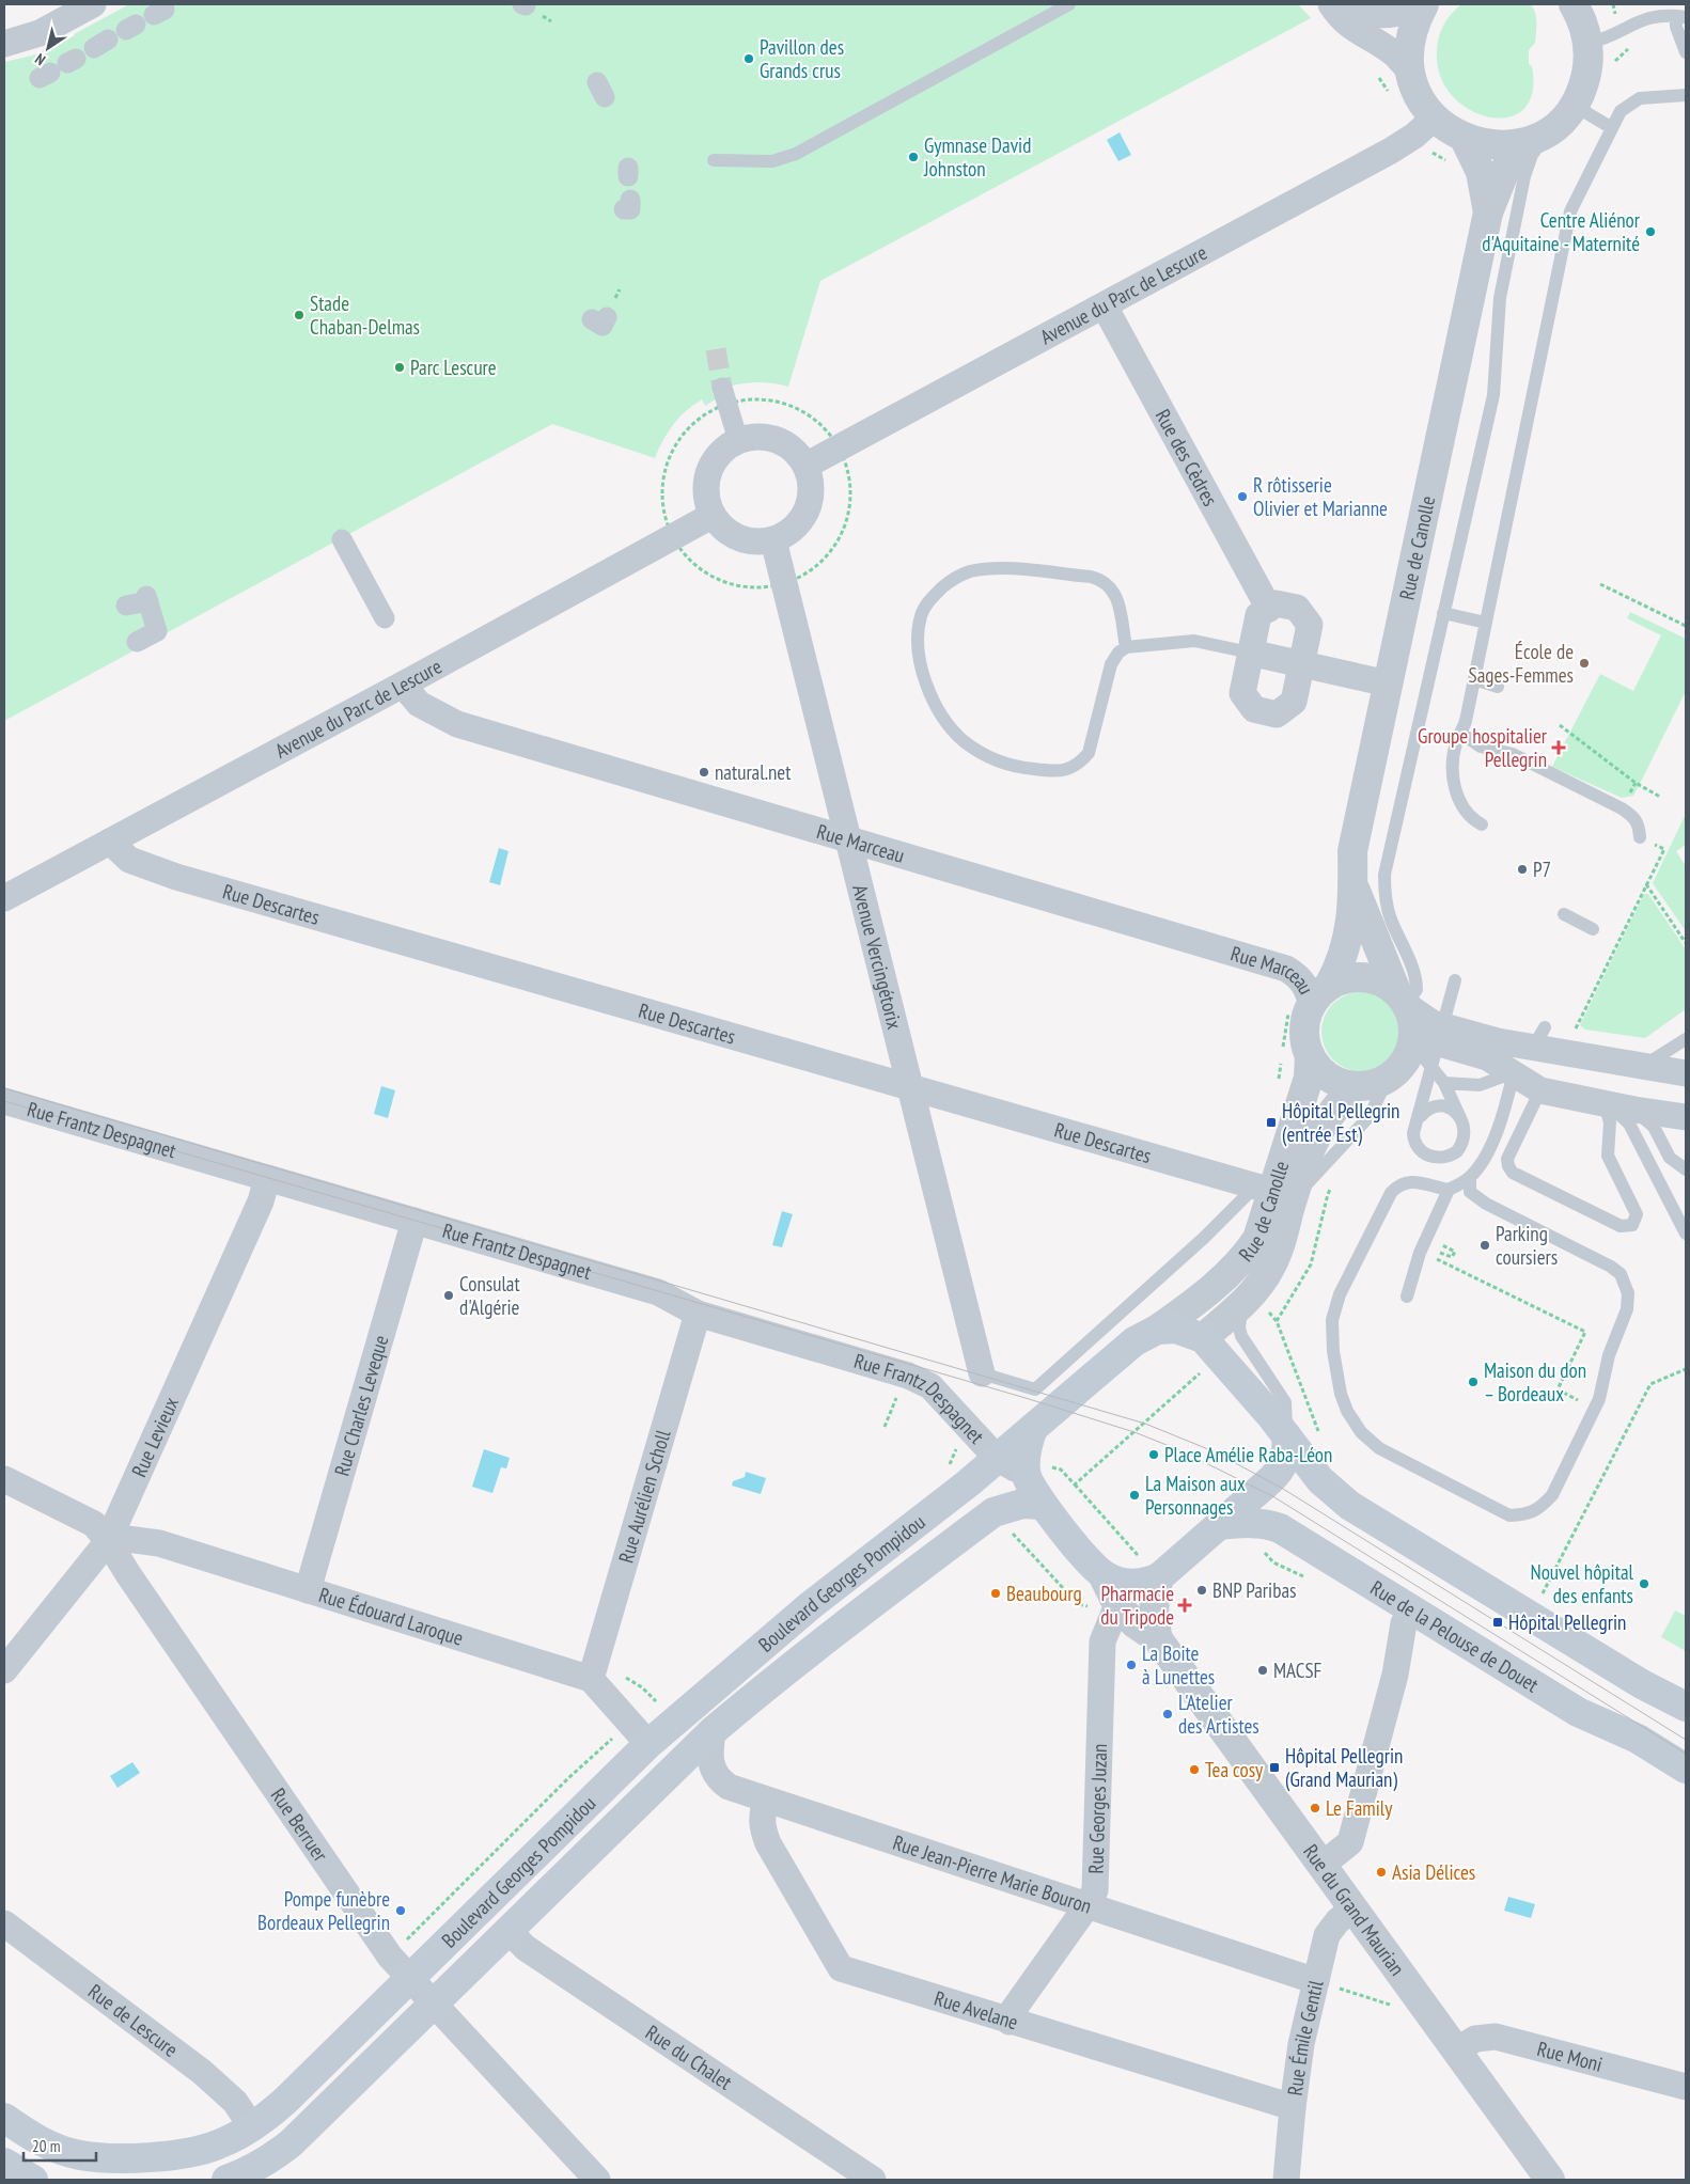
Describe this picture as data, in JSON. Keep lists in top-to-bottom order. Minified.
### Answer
{"streets":{"main road":["Boulevard Georges Pompidou","Rue de la Pelouse de Douet"],"street":["Avenue du Parc de Lescure","Rue des Cèdres","Rue de Canolle","Rue Marceau","Rue Descartes","Avenue Vercingétorix","Rue Frantz Despagnet","Rue Charles Leveque","Rue Levieux","Rue Aurélien Scholl","Rue Édouard Laroque","Rue Georges Juzan","Rue Berruer","Rue Jean-Pierre Marie Bouron","Rue du Grand Maurian","Rue Avelane","Rue de Lescure","Rue Émile Gentil","Rue Moni","Rue du Chalet"]},"crossings":[["Avenue du Parc de Lescure","Rue des Cèdres"],["Avenue du Parc de Lescure","Rue Marceau"],["Avenue du Parc de Lescure","Rue Descartes"],["Avenue du Parc de Lescure","Avenue Vercingétorix"],["Rue de Canolle","Rue Marceau"],["Rue de Canolle","Rue Descartes"],["Rue de Canolle","Avenue Vercingétorix"],["Rue Marceau","Avenue Vercingétorix"],["Rue Descartes","Avenue Vercingétorix"],["Rue Frantz Despagnet","Rue Charles Leveque"],["Rue Frantz Despagnet","Rue Levieux"],["Rue Frantz Despagnet","Rue Aurélien Scholl"],["Rue Frantz Despagnet","Boulevard Georges Pompidou"],["Rue Charles Leveque","Rue Édouard Laroque"],["Rue Levieux","Rue Édouard Laroque"],["Rue Levieux","Rue Berruer"],["Rue Aurélien Scholl","Rue Édouard Laroque"],["Boulevard Georges Pompidou","Rue Berruer"],["Boulevard Georges Pompidou","Rue Jean-Pierre Marie Bouron"],["Boulevard Georges Pompidou","Rue de Lescure"],["Boulevard Georges Pompidou","Rue du Chalet"],["Rue Édouard Laroque","Rue Berruer"],["Rue Georges Juzan","Rue Jean-Pierre Marie Bouron"],["Rue Georges Juzan","Rue du Grand Maurian"],["Rue Georges Juzan","Rue Avelane"],["Rue Jean-Pierre Marie Bouron","Rue Avelane"],["Rue Jean-Pierre Marie Bouron","Rue Émile Gentil"],["Rue du Grand Maurian","Rue Émile Gentil"],["Rue du Grand Maurian","Rue Moni"],["Rue Avelane","Rue Émile Gentil"]],"places":{"other":["Pavillon des Grands crus","Gymnase David Johnston","Centre Aliénor d'Aquitaine - Maternité","Stade Chaban-Delmas","Parc Lescure","R rôtisserie Olivier et Marianne","École de Sages-Femmes","natural.net","P7","Parking coursiers","Consulat d'Algérie","Maison du don – Bordeaux","Place Amélie Raba-Léon","La Maison aux Personnages","Nouvel hôpital des enfants","BNP Paribas","Beaubourg","La Boite à Lunettes","MACSF","L'Atelier des Artistes","Tea cosy","Le Family","Asia Délices","Pompe funèbre Bordeaux Pellegrin"],"health":["Groupe hospitalier Pellegrin","Pharmacie du Tripode"],"transit":["Hôpital Pellegrin (entrée Est)","Hôpital Pellegrin","Hôpital Pellegrin (Grand Maurian)"]},"scale_bar":"20 m","north":"bottom left"}
